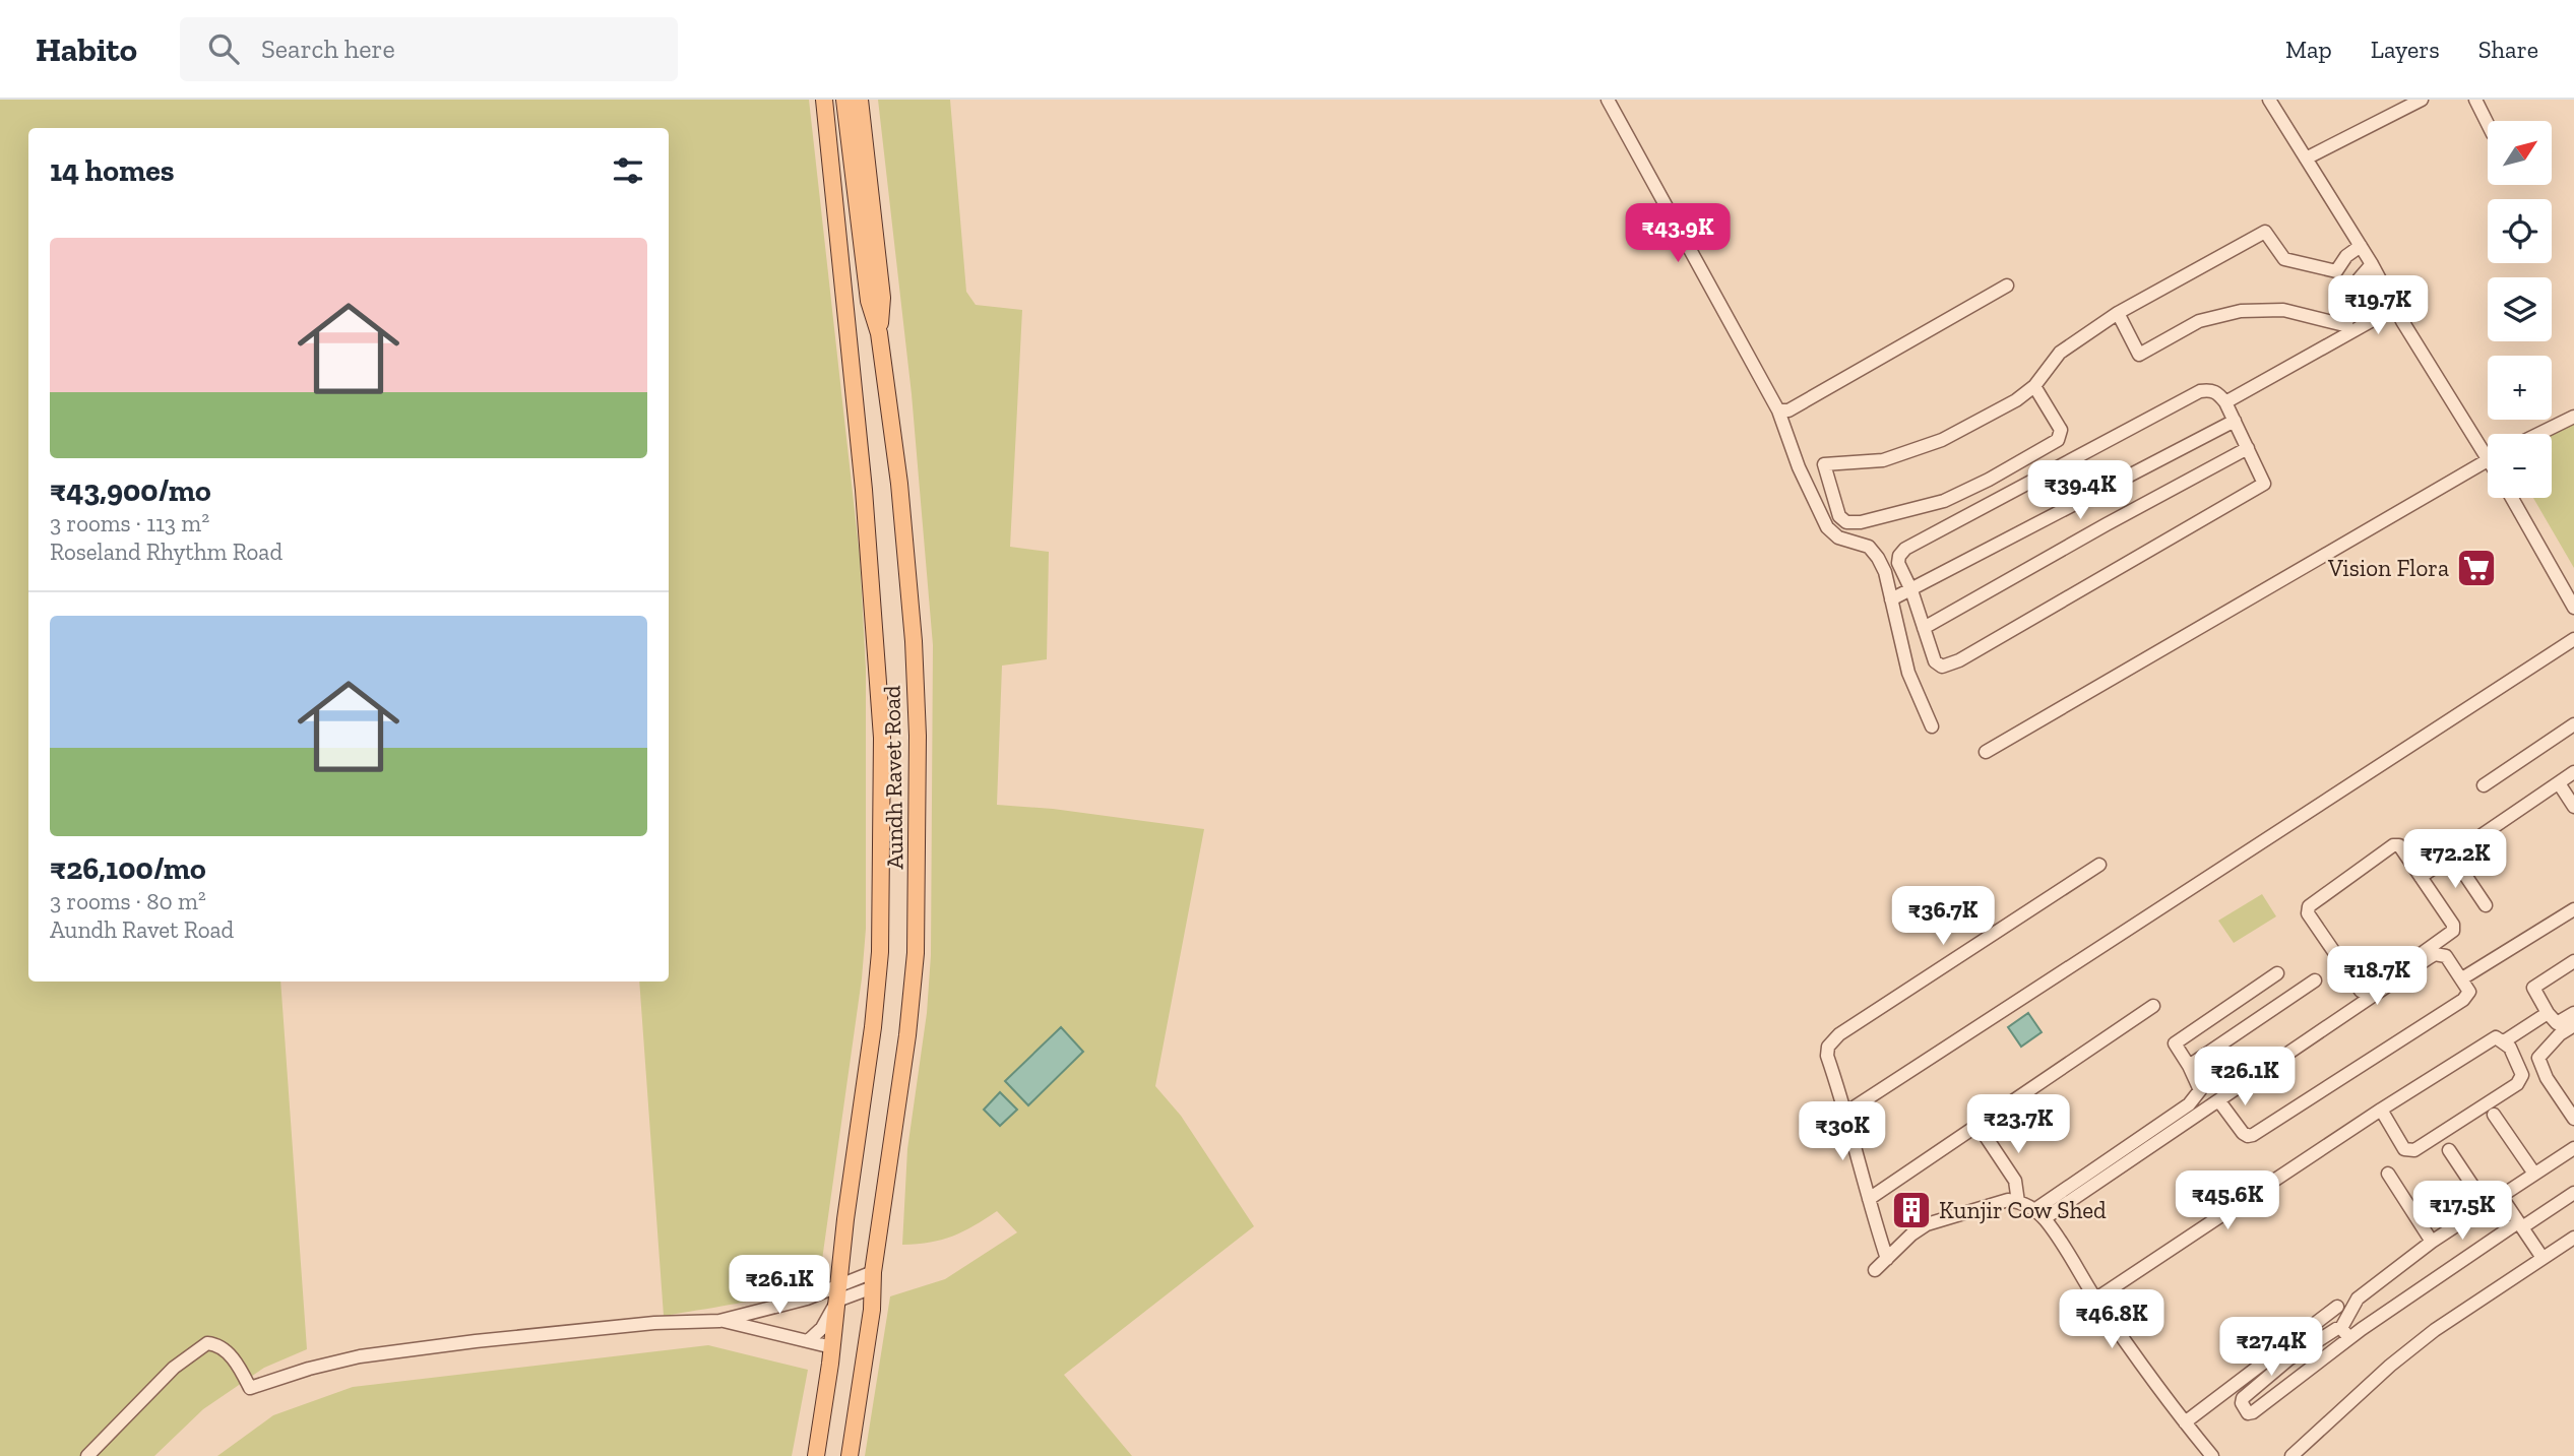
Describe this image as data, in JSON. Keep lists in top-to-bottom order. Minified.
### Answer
{"streets":{"main road":["Aundh Ravet Road"]},"places":{"supermarket":["Vision Flora"],"building":["Kunjir Cow Shed"]},"north":"top right","page":{"header":"Habito","search":"Search here","nav":["Map","Layers","Share"],"map_buttons":["+","−"],"heading":"14 homes","price":["₹43.9K","₹19.7K","₹39.4K","₹72.2K","₹36.7K","₹18.7K","₹26.1K","₹23.7K","₹30K","₹45.6K","₹17.5K","₹26.1K","₹46.8K","₹27.4K"],"list":[{"name":"₹43,900/mo","note":"3 rooms · 113 m² · Roseland Rhythm Road"},{"name":"₹26,100/mo","note":"3 rooms · 80 m² · Aundh Ravet Road"}]}}
